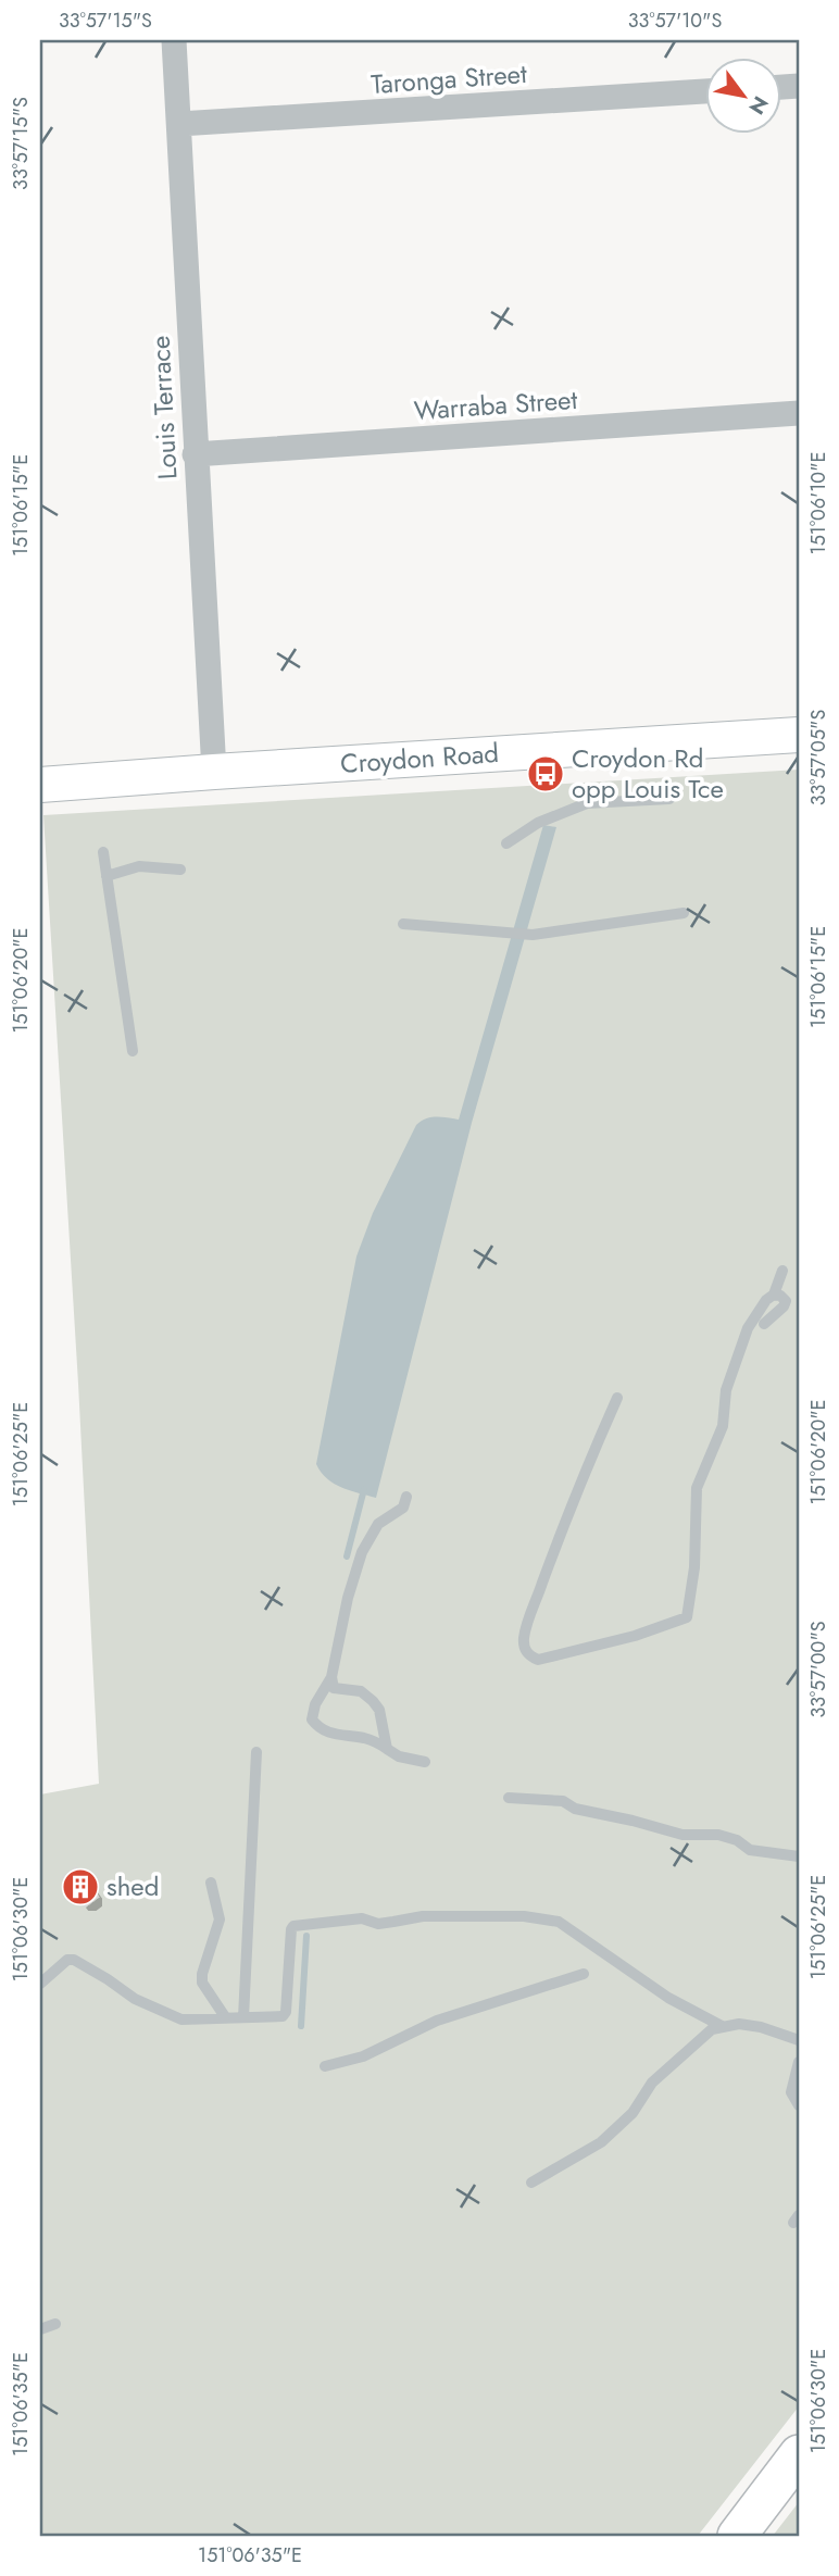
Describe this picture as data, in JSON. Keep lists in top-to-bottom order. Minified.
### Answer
{"streets":{"main road":["Croydon Road"],"street":["Taronga Street","Warraba Street","Louis Terrace"]},"crossings":[["Taronga Street","Louis Terrace"],["Warraba Street","Louis Terrace"],["Louis Terrace","Croydon Road"]],"places":{"bus stop":["Croydon Rd opp Louis Tce"],"building":["shed"]},"north":"bottom right","coordinates":["33°57'15\"S","33°57'10\"S","151°06'10\"E","151°06'15\"E","33°57'05\"S","151°06'20\"E","151°06'25\"E","33°57'00\"S","151°06'30\"E","151°06'35\"E"]}
